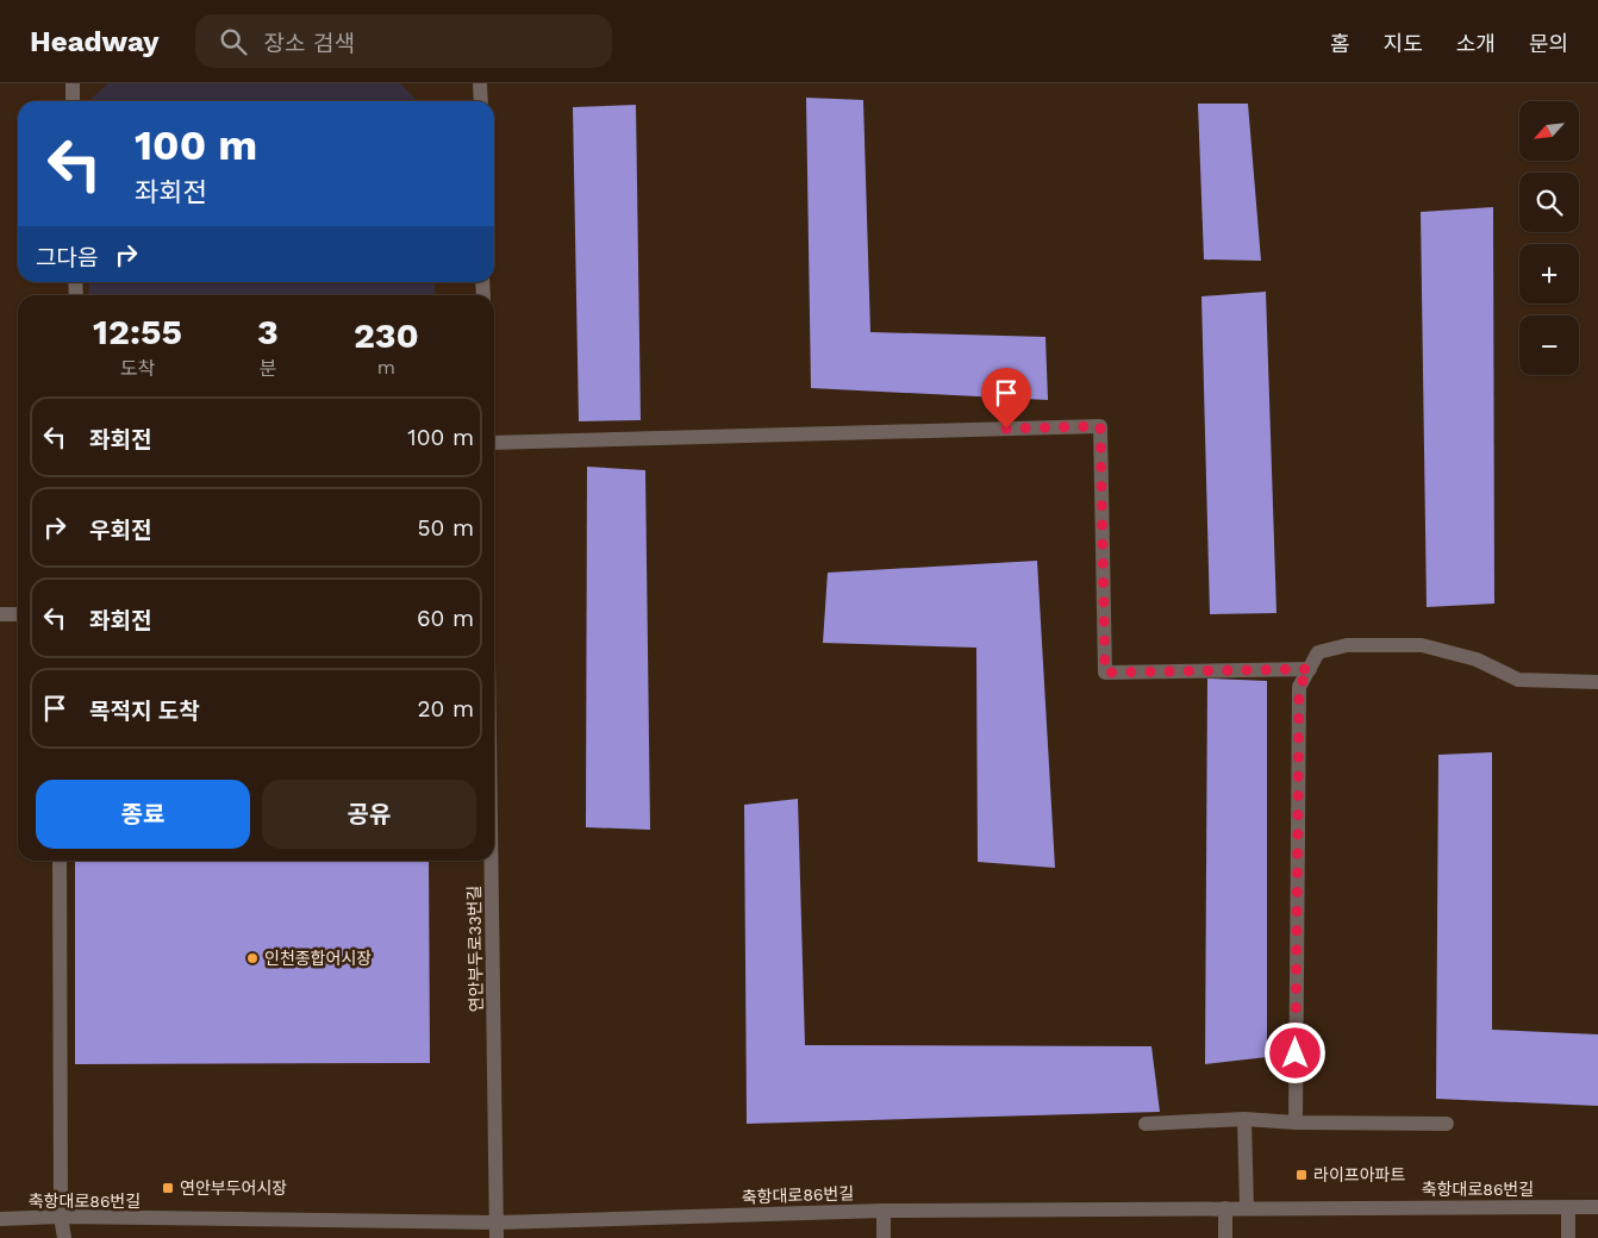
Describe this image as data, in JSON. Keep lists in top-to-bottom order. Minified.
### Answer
{"streets":{"street":["연안부두로33번길","축항대로86번길"]},"crossings":[["연안부두로33번길","축항대로86번길"]],"places":{"other":["인천종합어시장"],"transit":["라이프아파트","연안부두어시장"]},"north":"bottom left","page":{"header":"Headway","search":"장소 검색","nav":["홈","지도","소개","문의"],"map_buttons":["+","−"],"turn":["100 m","좌회전"],"then":"그다음","eta":["12:55","도착","3","분","230","m"],"list":[{"name":"좌회전","value":"100 m"},{"name":"우회전","value":"50 m"},{"name":"좌회전","value":"60 m"},{"name":"목적지 도착","value":"20 m"}],"buttons":["종료","공유"]}}
